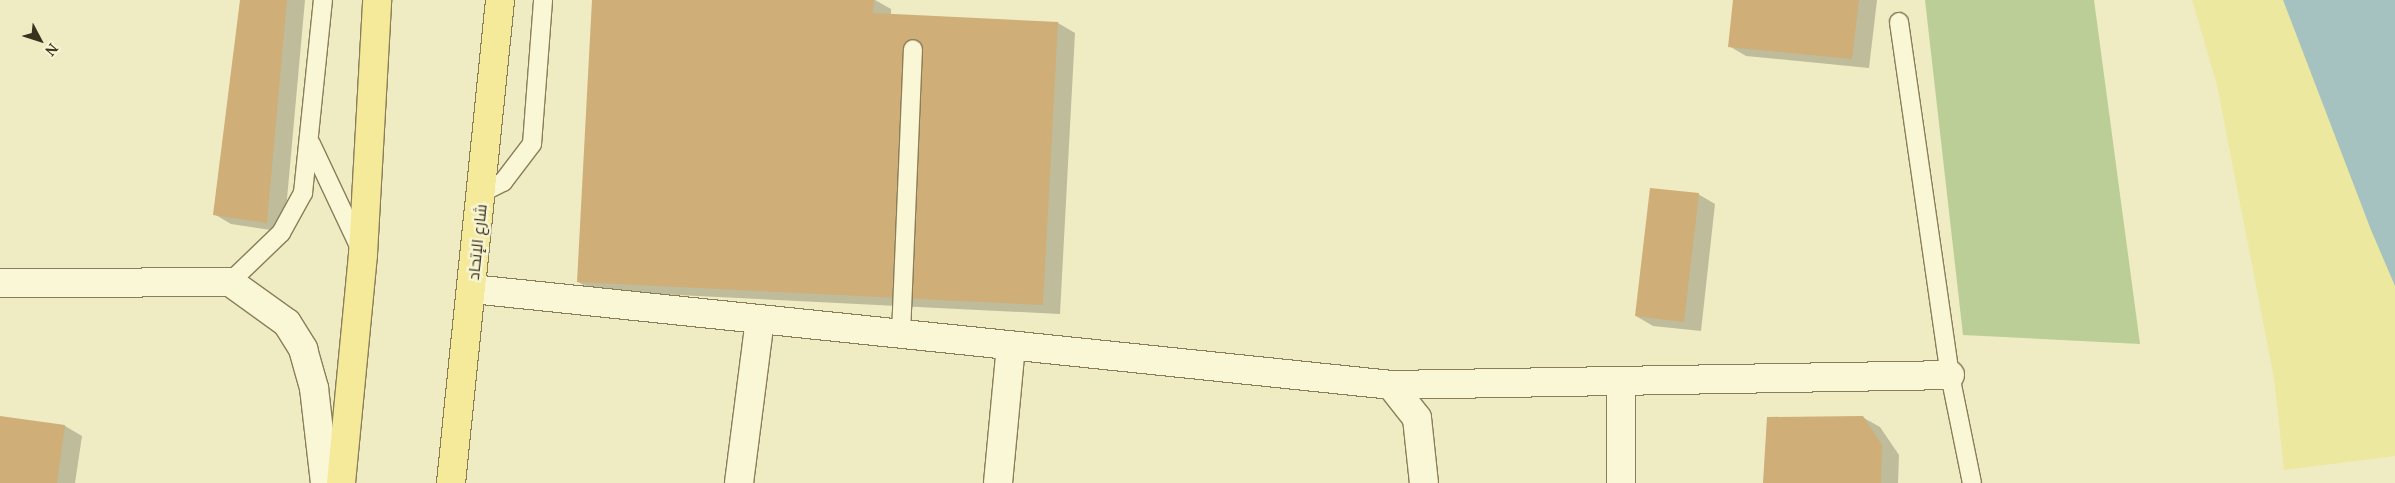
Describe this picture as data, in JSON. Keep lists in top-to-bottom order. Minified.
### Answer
{"streets":{"main road":["شارع الإتحاد"]},"north":"bottom right"}
